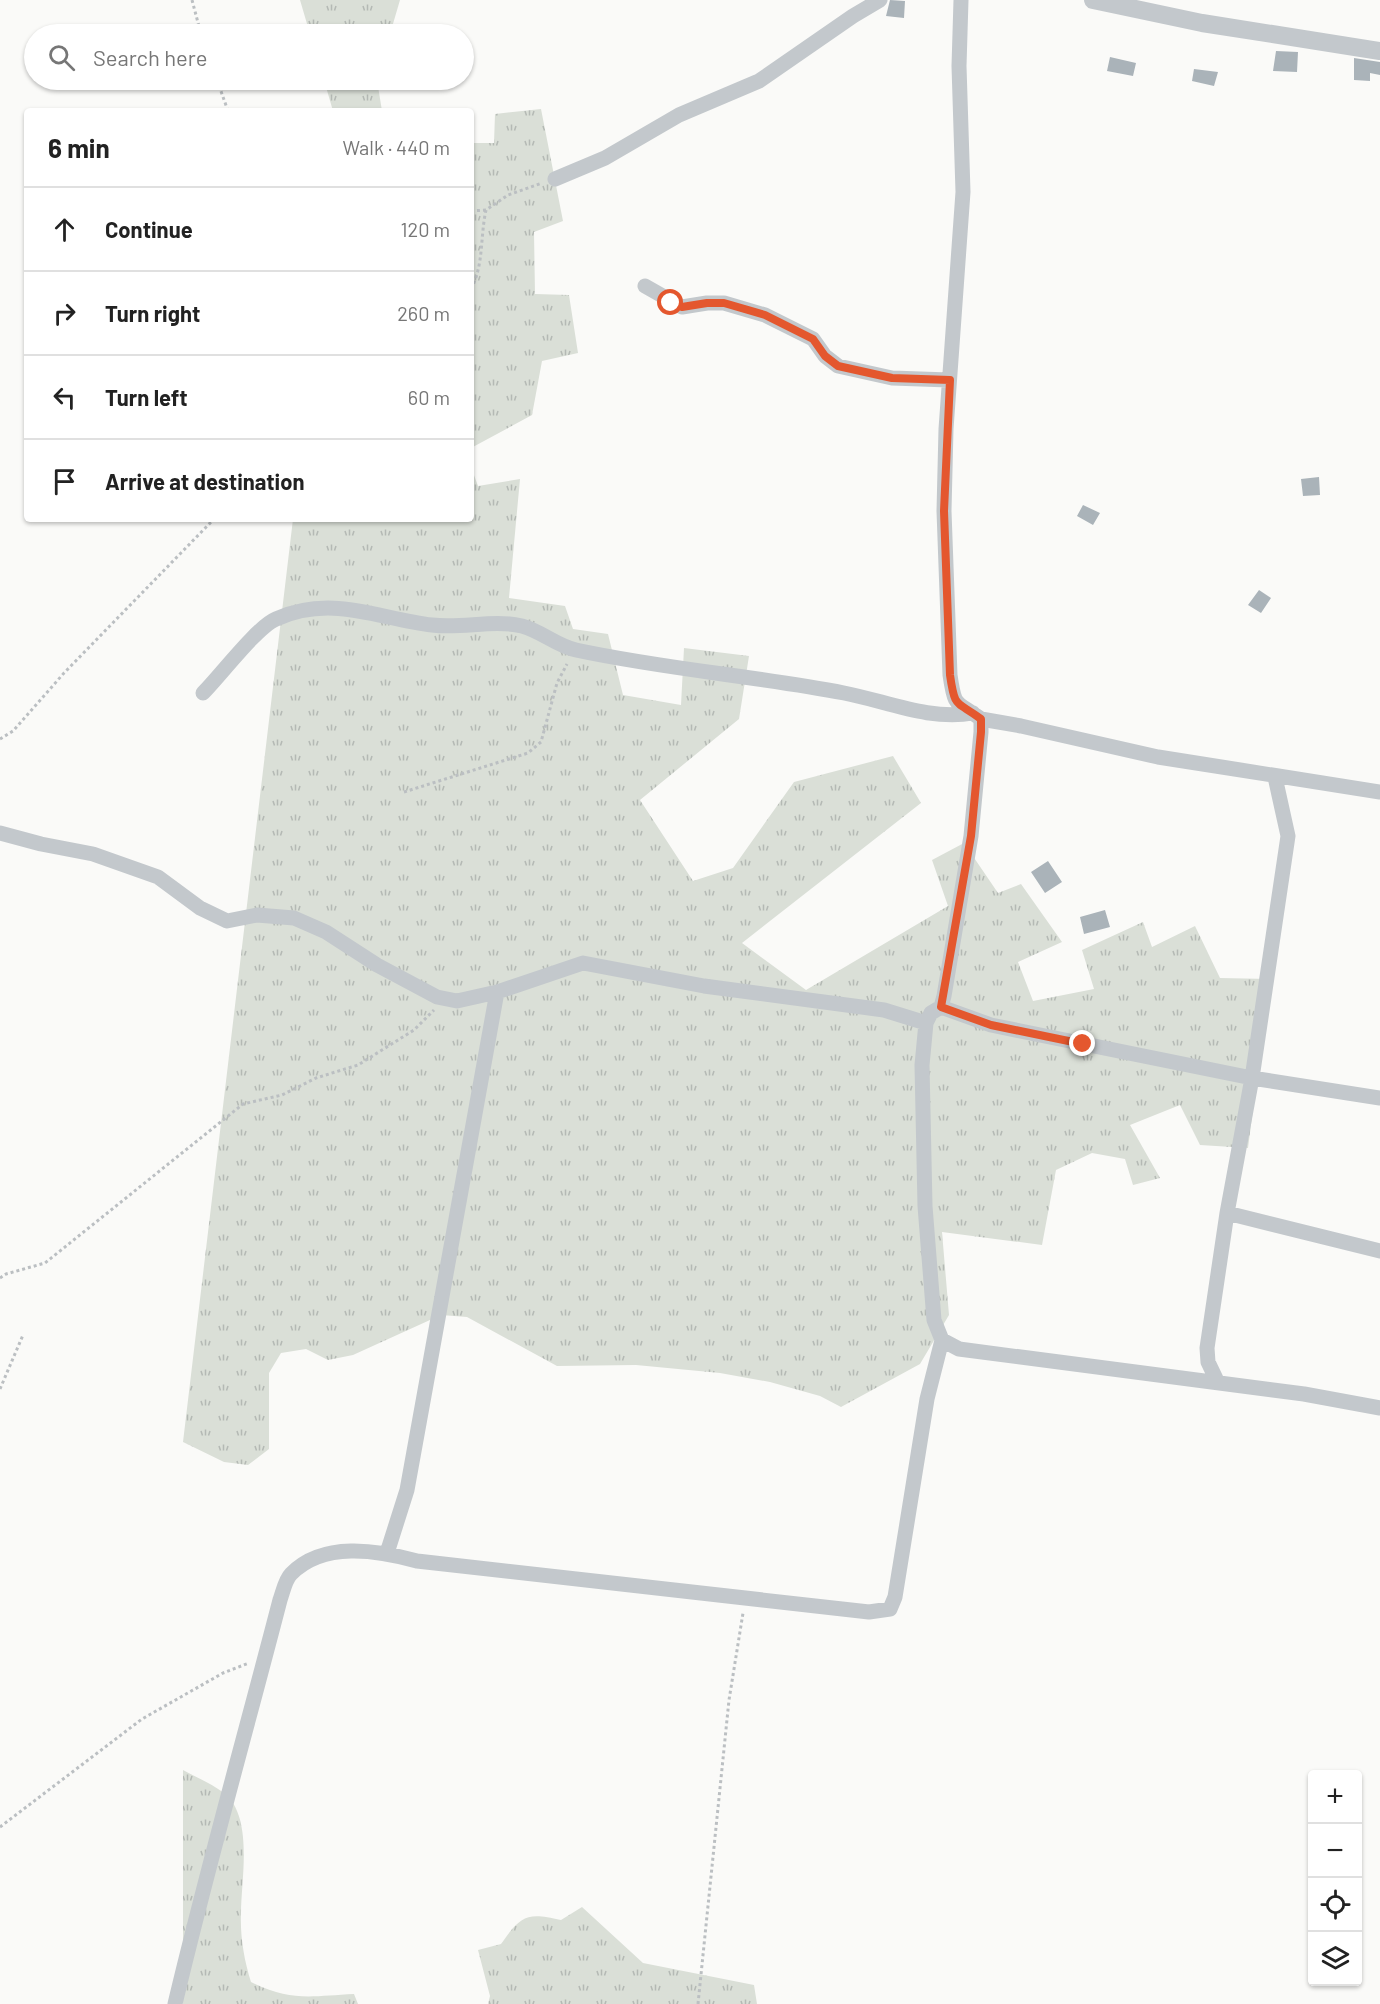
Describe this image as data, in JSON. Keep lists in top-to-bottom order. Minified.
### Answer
{"page":{"search":"Search here","heading":["6 min","Walk · 440 m"],"list":[["Continue","120 m"],["Turn right","260 m"],["Turn left","60 m"],"Arrive at destination"],"map_buttons":["+","−"]}}
